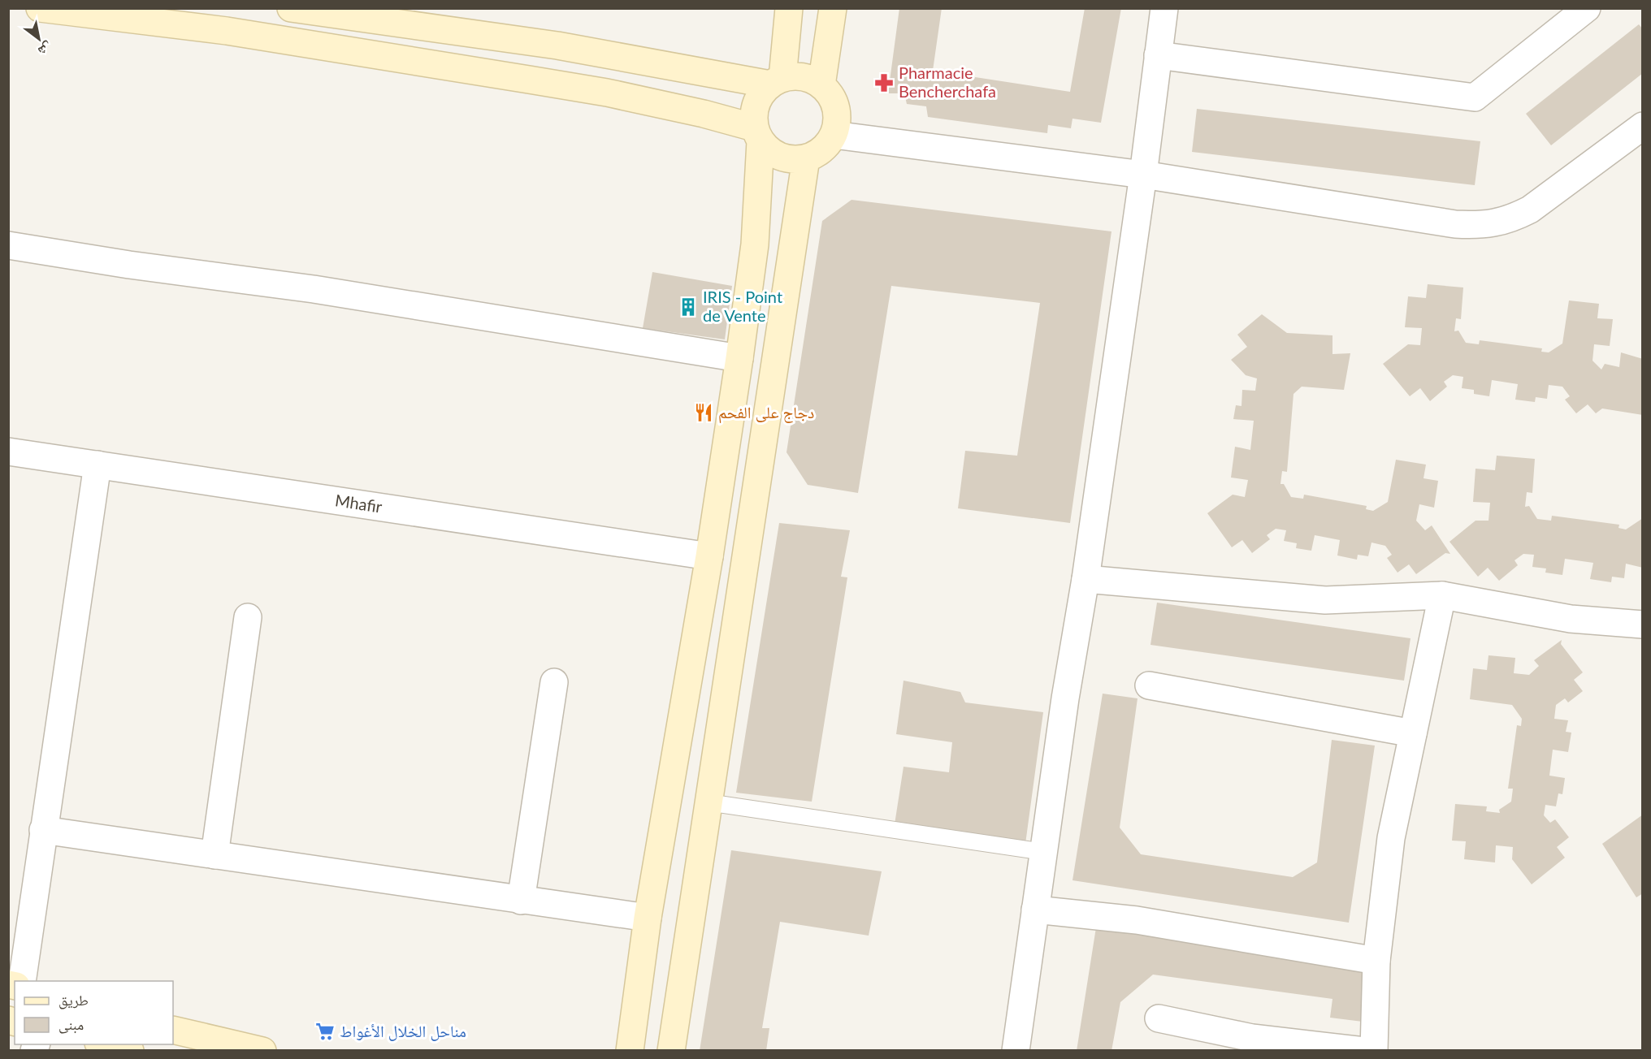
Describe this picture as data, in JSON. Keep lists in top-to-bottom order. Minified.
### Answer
{"streets":{"street":["Mhafir"]},"places":{"pharmacy":["Pharmacie Bencherchafa"],"building":["IRIS - Point de Vente"],"restaurant":["دجاج على الفحم"],"supermarket":["مناحل الخلال الأغواط"]},"legend":["طريق","مبنى"],"north":"bottom right"}
